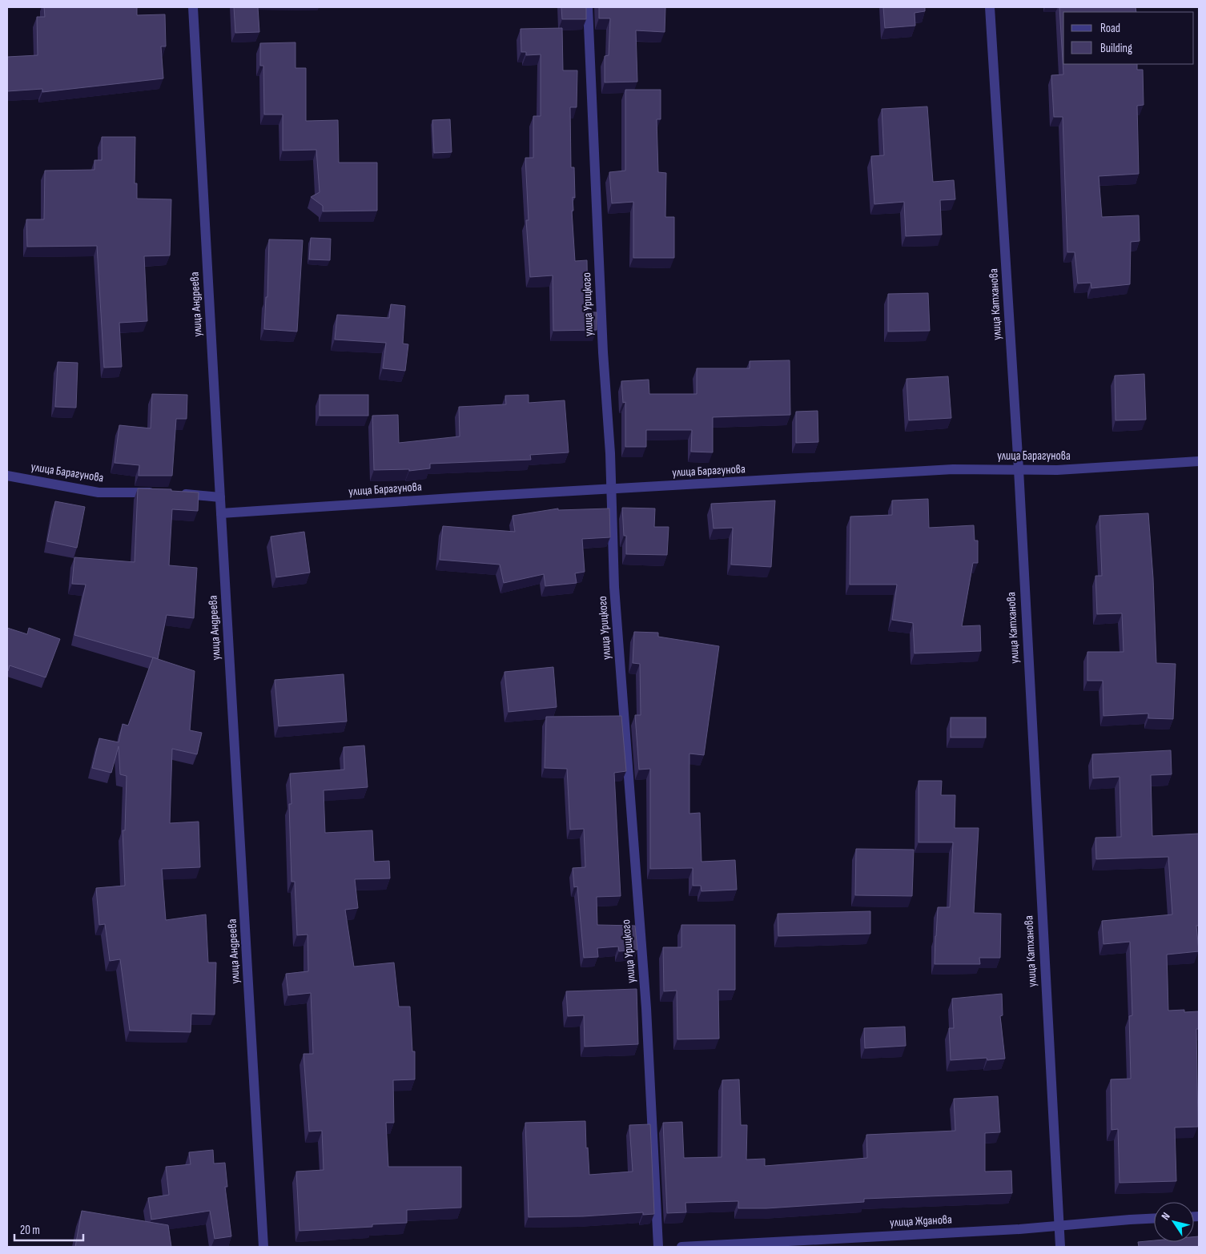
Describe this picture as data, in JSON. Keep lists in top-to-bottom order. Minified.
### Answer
{"streets":{"street":["улица Андреева","улица Урицкого","улица Катханова","улица Барагунова","улица Жданова"]},"crossings":[["улица Андреева","улица Барагунова"],["улица Урицкого","улица Барагунова"],["улица Катханова","улица Барагунова"],["улица Катханова","улица Жданова"]],"legend":["Road","Building"],"scale_bar":"20 m","north":"top left"}
